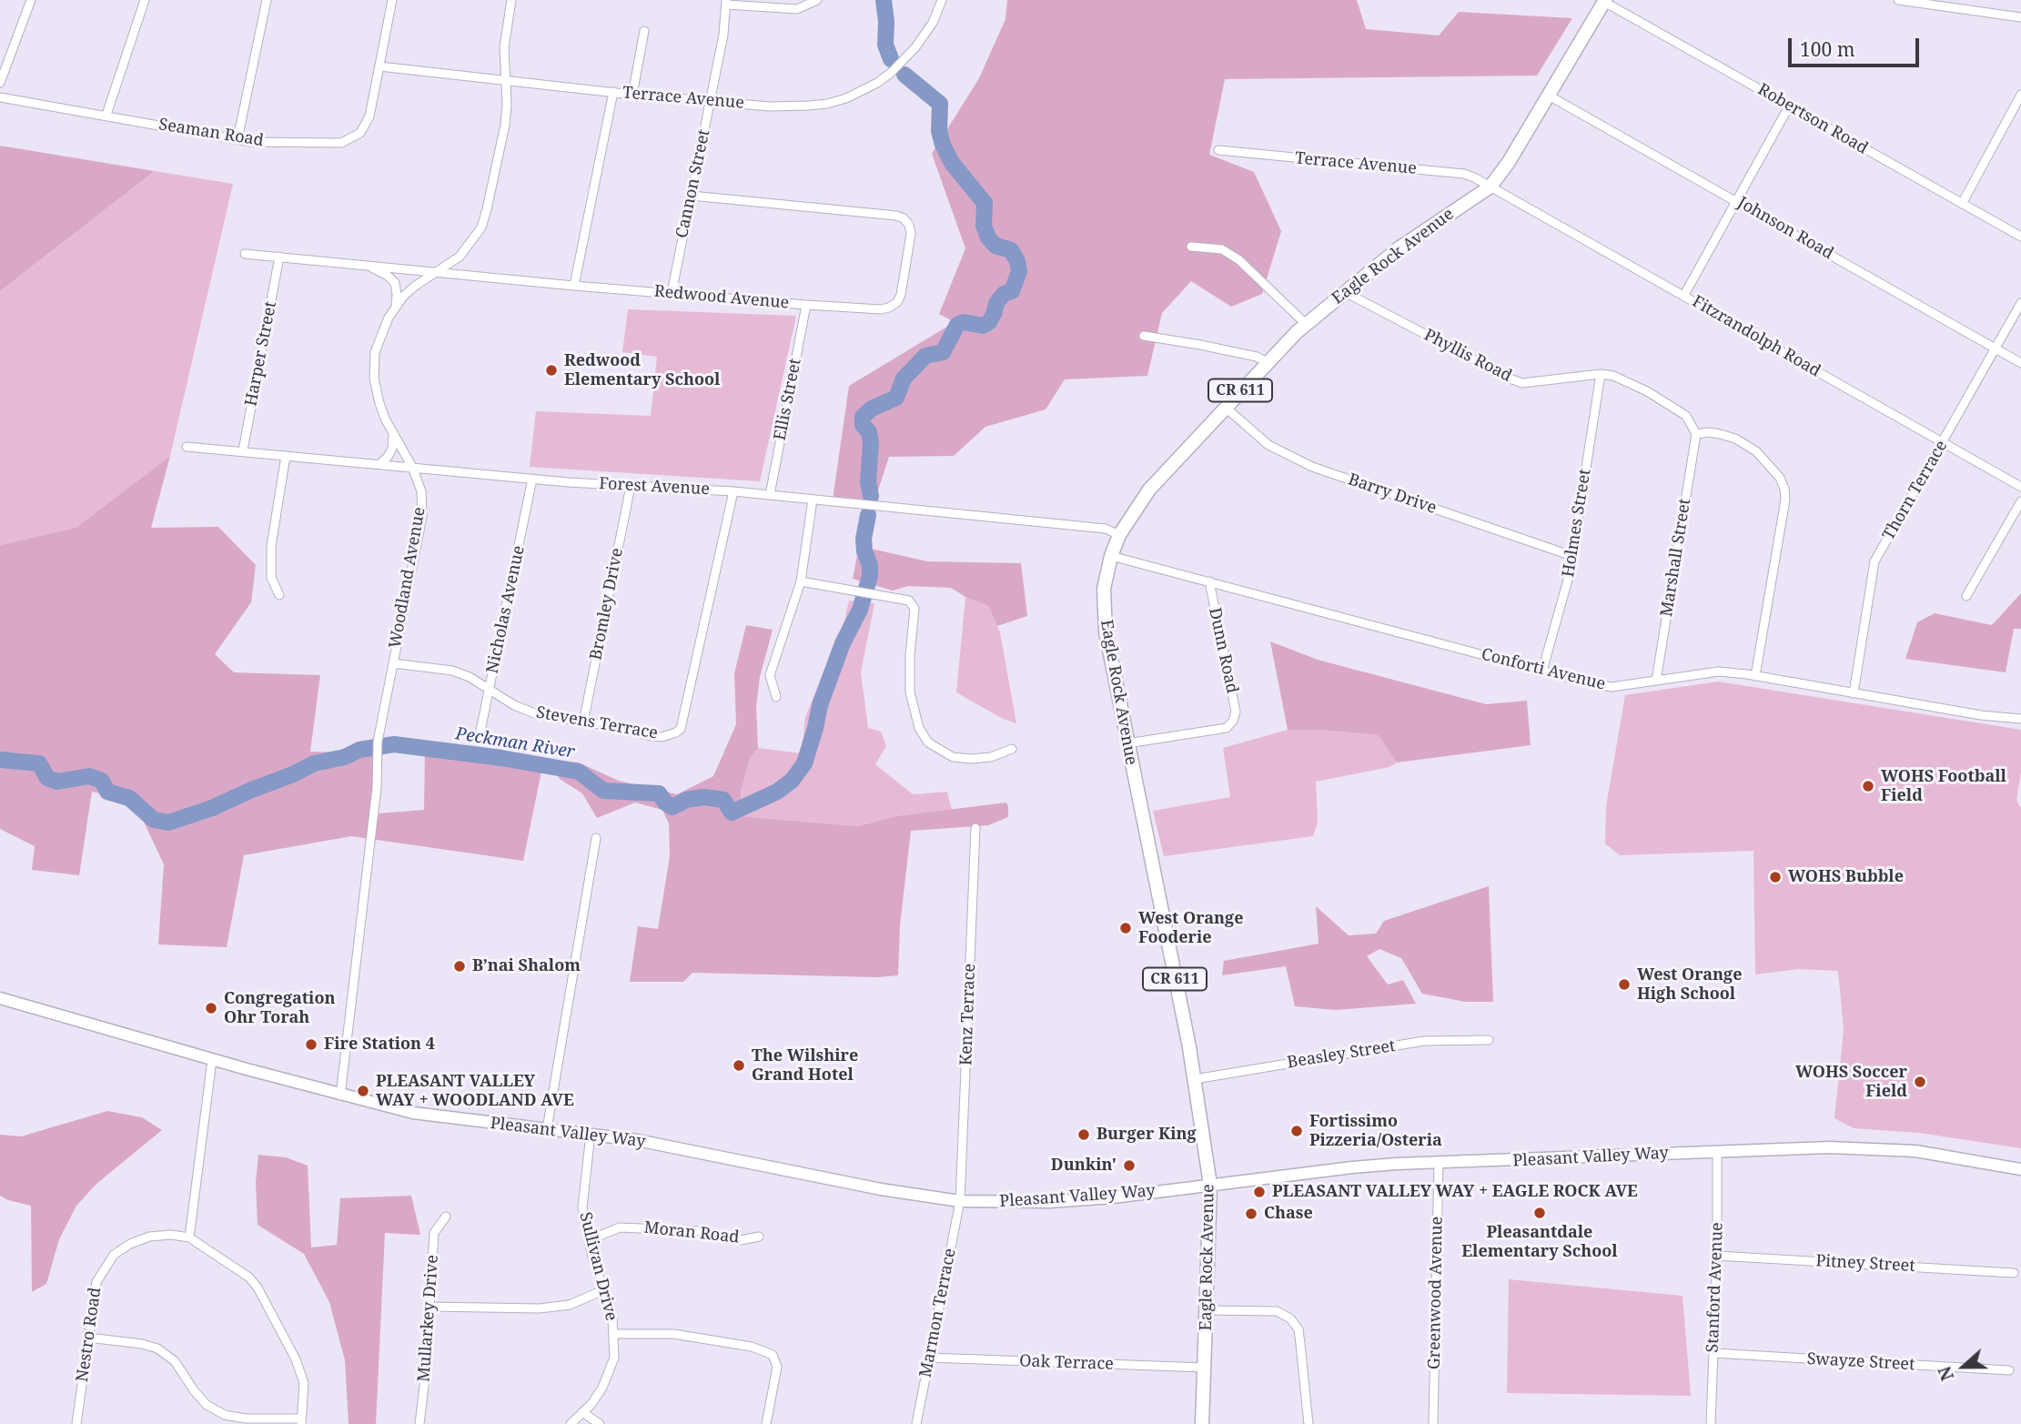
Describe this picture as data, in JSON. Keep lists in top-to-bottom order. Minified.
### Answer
{"streets":{"main road":["Eagle Rock Avenue","CR 611","Pleasant Valley Way"],"street":["Terrace Avenue","Robertson Road","Seaman Road","Cannon Street","Johnson Road","Redwood Avenue","Fitzrandolph Road","Harper Street","Phyllis Road","Ellis Street","Forest Avenue","Thorn Terrace","Barry Drive","Holmes Street","Marshall Street","Woodland Avenue","Bromley Drive","Nicholas Avenue","Dunn Road","Conforti Avenue","Stevens Terrace","Kenz Terrace","Beasley Street","Moran Road","Pitney Street","Sullivan Drive","Stanford Avenue","Greenwood Avenue","Marmon Terrace","Mullarkey Drive","Nestro Road","Swayze Street","Oak Terrace"]},"crossings":[["Terrace Avenue","Seaman Road"],["Terrace Avenue","Cannon Street"],["Terrace Avenue","Eagle Rock Avenue"],["Terrace Avenue","Fitzrandolph Road"],["Terrace Avenue","Woodland Avenue"],["Robertson Road","Eagle Rock Avenue"],["Cannon Street","Redwood Avenue"],["Johnson Road","Eagle Rock Avenue"],["Johnson Road","Thorn Terrace"],["Eagle Rock Avenue","Fitzrandolph Road"],["Eagle Rock Avenue","Phyllis Road"],["Eagle Rock Avenue","Forest Avenue"],["Eagle Rock Avenue","Barry Drive"],["Eagle Rock Avenue","Dunn Road"],["Eagle Rock Avenue","Conforti Avenue"],["Eagle Rock Avenue","Beasley Street"],["Eagle Rock Avenue","Pleasant Valley Way"],["Eagle Rock Avenue","Oak Terrace"],["Redwood Avenue","Harper Street"],["Redwood Avenue","Ellis Street"],["Redwood Avenue","Woodland Avenue"],["Fitzrandolph Road","Thorn Terrace"],["Harper Street","Forest Avenue"],["Phyllis Road","Holmes Street"],["Phyllis Road","Marshall Street"],["Ellis Street","Forest Avenue"],["Forest Avenue","Woodland Avenue"],["Forest Avenue","Bromley Drive"],["Forest Avenue","Nicholas Avenue"],["Forest Avenue","Stevens Terrace"],["Thorn Terrace","Conforti Avenue"],["Barry Drive","Holmes Street"],["Holmes Street","Conforti Avenue"],["Marshall Street","Conforti Avenue"],["Woodland Avenue","Stevens Terrace"],["Woodland Avenue","Pleasant Valley Way"],["Bromley Drive","Stevens Terrace"],["Nicholas Avenue","Stevens Terrace"],["Dunn Road","Conforti Avenue"],["Kenz Terrace","Pleasant Valley Way"],["Kenz Terrace","Marmon Terrace"],["Pleasant Valley Way","Sullivan Drive"],["Pleasant Valley Way","Stanford Avenue"],["Pleasant Valley Way","Greenwood Avenue"],["Pleasant Valley Way","Marmon Terrace"],["Moran Road","Sullivan Drive"],["Pitney Street","Stanford Avenue"],["Stanford Avenue","Swayze Street"],["Marmon Terrace","Oak Terrace"]],"water":["Peckman River"],"places":["Redwood Elementary School","WOHS Football Field","WOHS Bubble","West Orange Fooderie","B’nai Shalom","West Orange High School","Congregation Ohr Torah","Fire Station 4","The Wilshire Grand Hotel","WOHS Soccer Field","PLEASANT VALLEY WAY + WOODLAND AVE","Fortissimo Pizzeria/Osteria","Burger King","Dunkin'","PLEASANT VALLEY WAY + EAGLE ROCK AVE","Pleasantdale Elementary School","Chase"],"scale_bar":"100 m","north":"left"}
